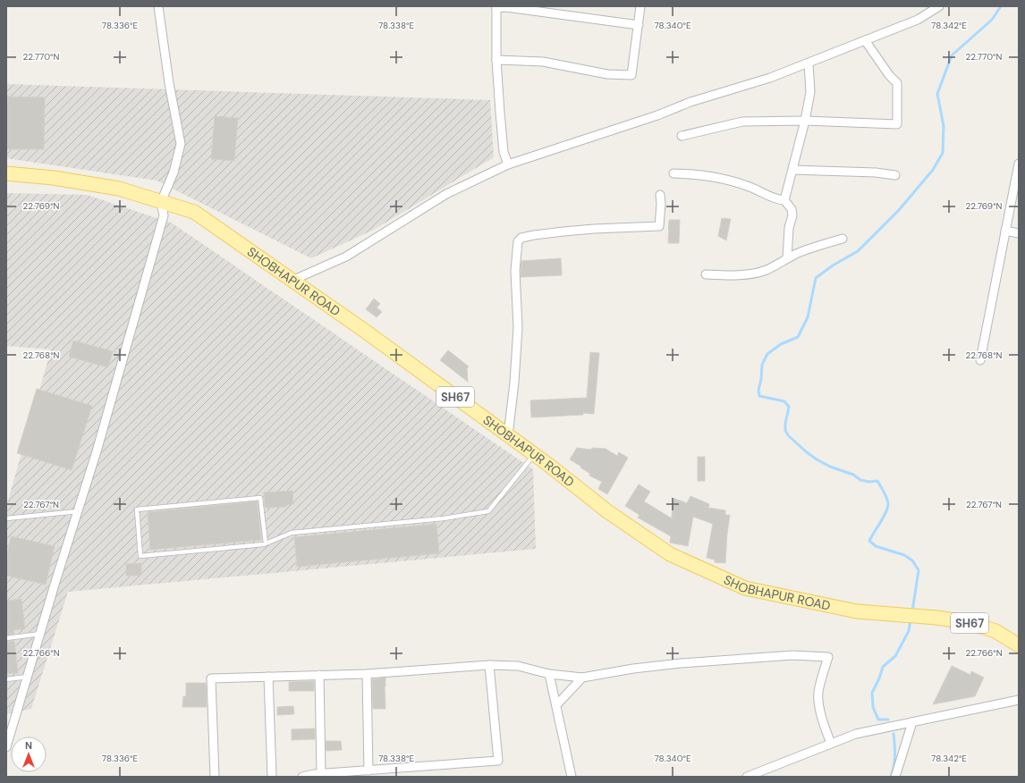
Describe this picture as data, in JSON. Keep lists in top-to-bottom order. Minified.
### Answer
{"streets":{"main road":["SHOBHAPUR ROAD","SH67"]},"north":"top","coordinates":["78.336°E","78.338°E","78.340°E","78.342°E","22.770°N","22.769°N","22.768°N","22.767°N","22.766°N"]}
